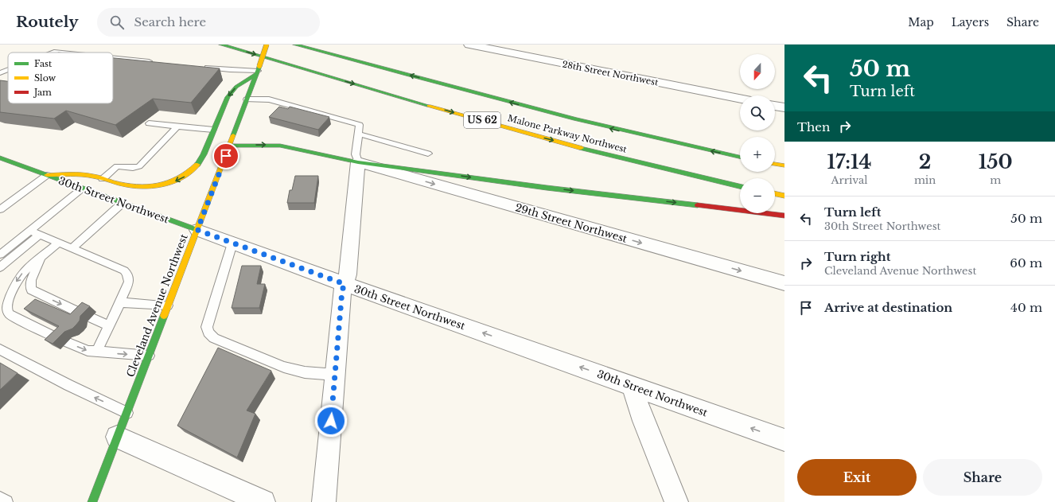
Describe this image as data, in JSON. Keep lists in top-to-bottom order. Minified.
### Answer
{"streets":{"main road":["US 62","Malone Parkway Northwest","30th Street Northwest","Cleveland Avenue Northwest"],"street":["28th Street Northwest","29th Street Northwest"]},"crossings":[["30th Street Northwest","Cleveland Avenue Northwest"]],"one_way":["29th Street Northwest"],"legend":["Fast","Slow","Jam"],"north":"bottom","page":{"header":"Routely","search":"Search here","nav":["Map","Layers","Share"],"turn":["50 m","Turn left"],"map_buttons":["+","−"],"then":"Then","eta":["17:14","Arrival","2","min","150","m"],"list":[{"name":"Turn left","note":"30th Street Northwest","value":"50 m"},{"name":"Turn right","note":"Cleveland Avenue Northwest","value":"60 m"},{"name":"Arrive at destination","value":"40 m"}],"buttons":["Exit","Share"]}}
